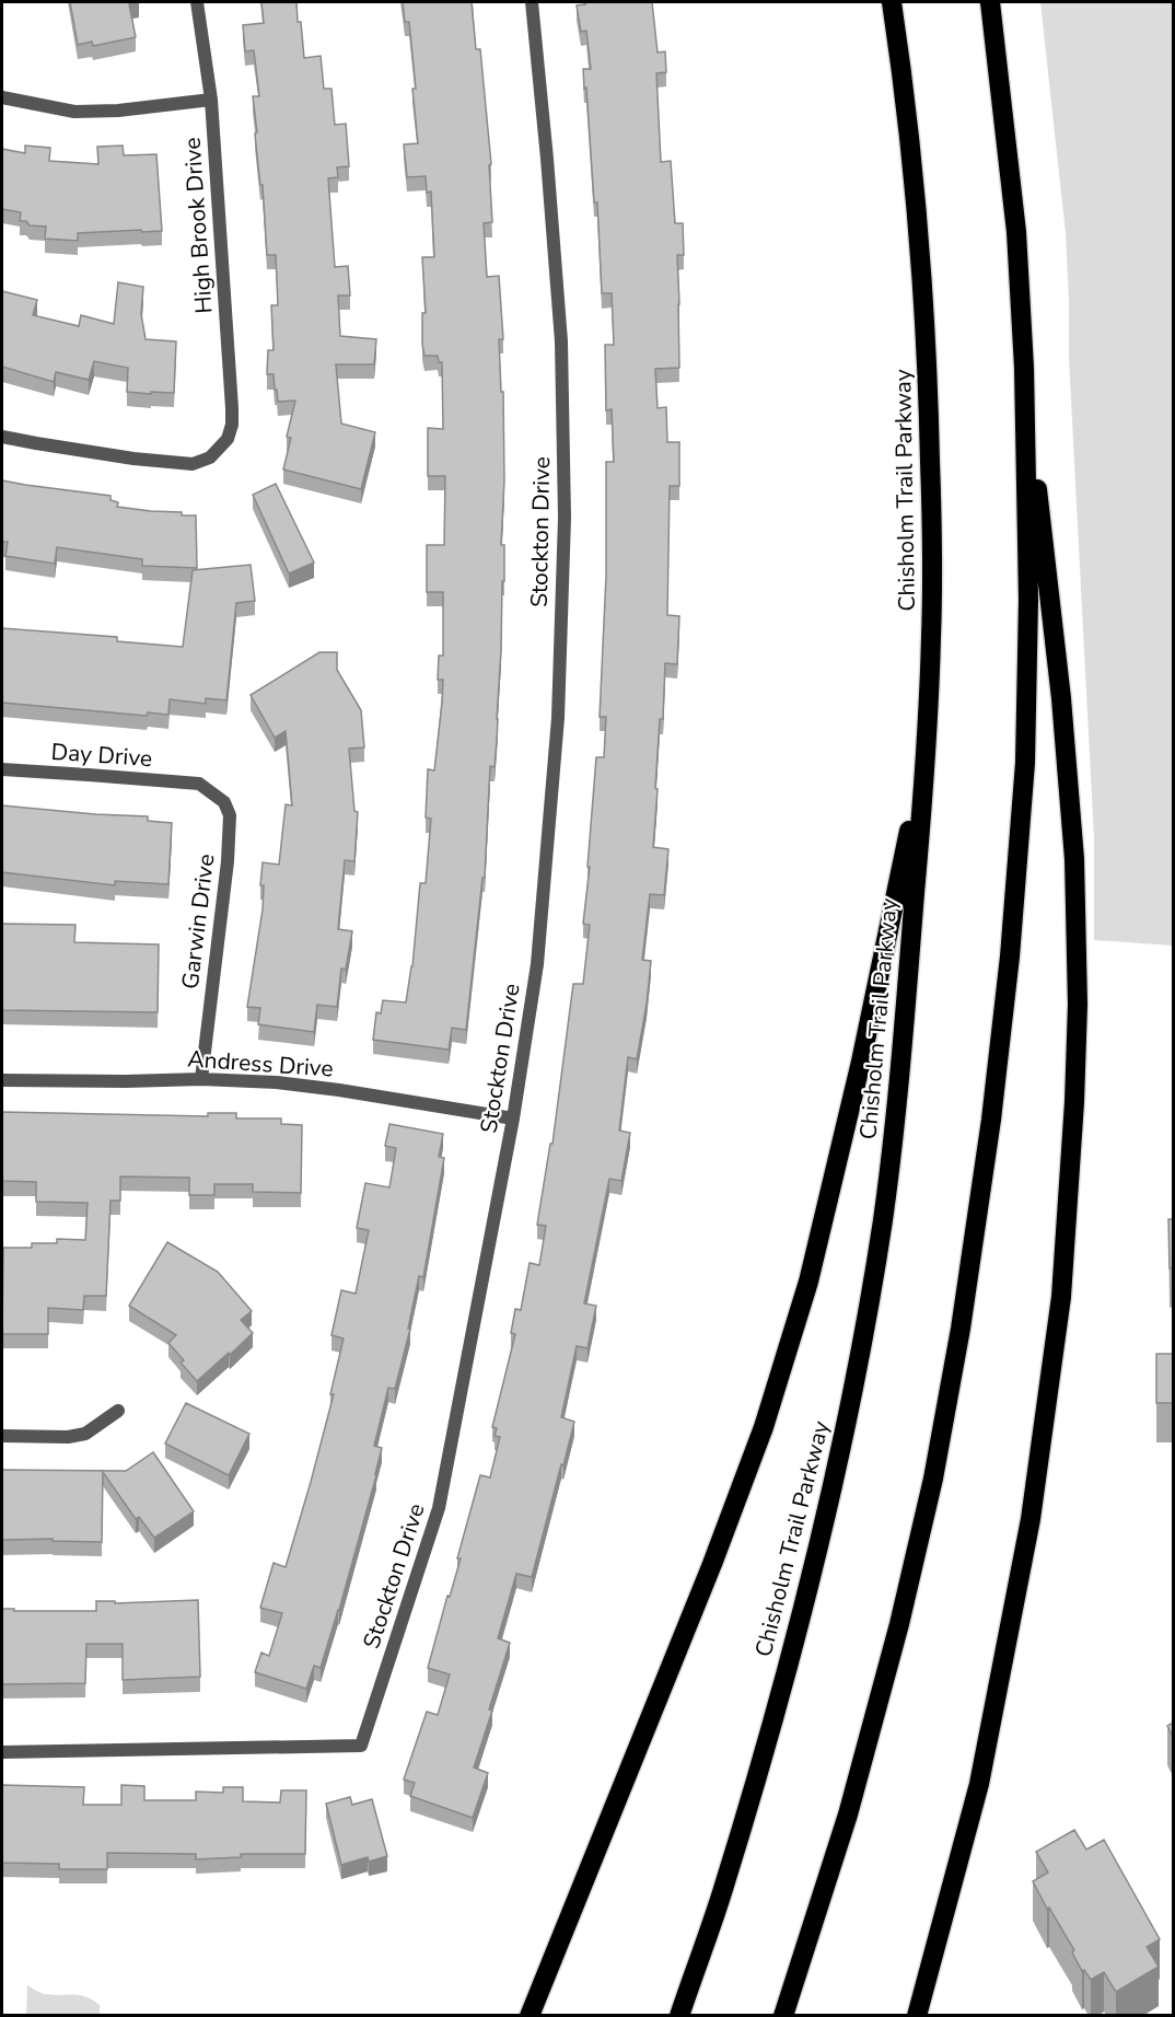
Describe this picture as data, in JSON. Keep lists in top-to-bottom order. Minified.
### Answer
{"streets":{"highway":["Chisholm Trail Parkway"],"street":["High Brook Drive","Stockton Drive","Day Drive","Garwin Drive","Andress Drive"]},"crossings":[["Stockton Drive","Andress Drive"],["Day Drive","Garwin Drive"],["Garwin Drive","Andress Drive"]]}
